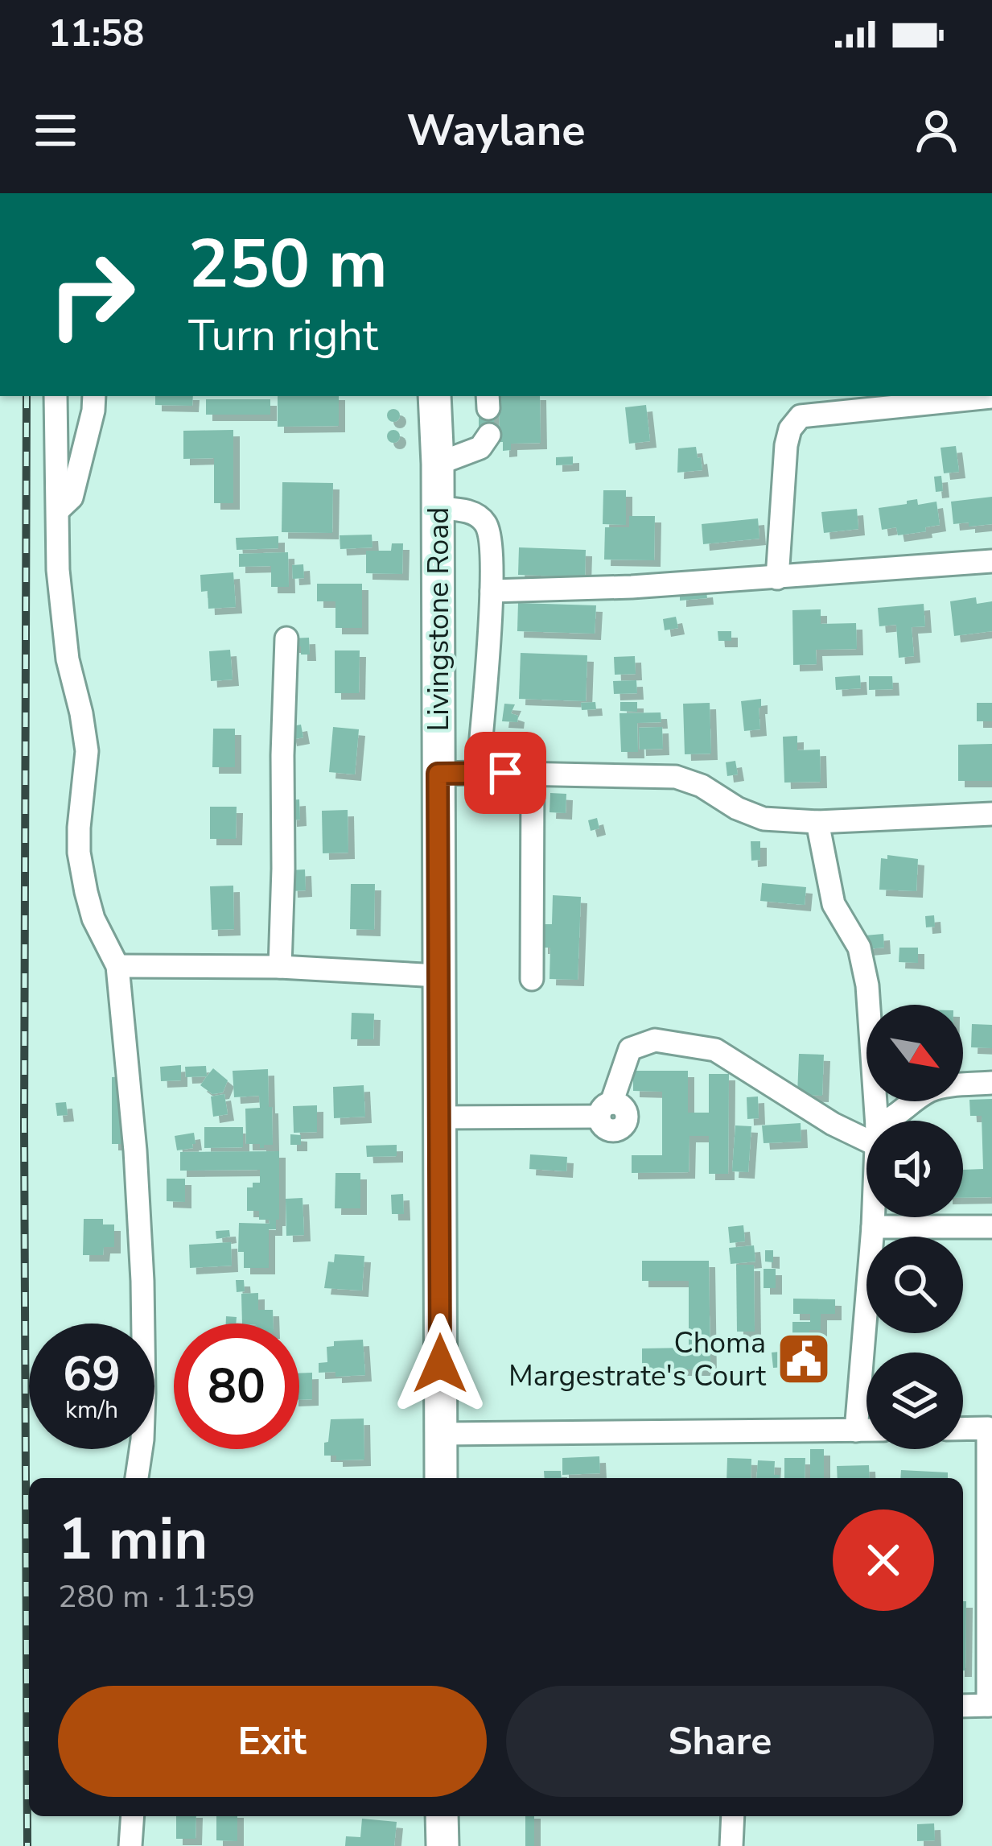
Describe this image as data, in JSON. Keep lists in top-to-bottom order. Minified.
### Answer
{"streets":{"highway":["Livingstone Road"]},"places":{"public building":["Choma Margestrate's Court"]},"north":"bottom right","page":{"status":"11:58","header":"Waylane","turn":["250 m","Turn right"],"speed":"69 km/h","limit":"80","heading":["1 min","280 m · 11:59"],"buttons":["Exit","Share"]}}
